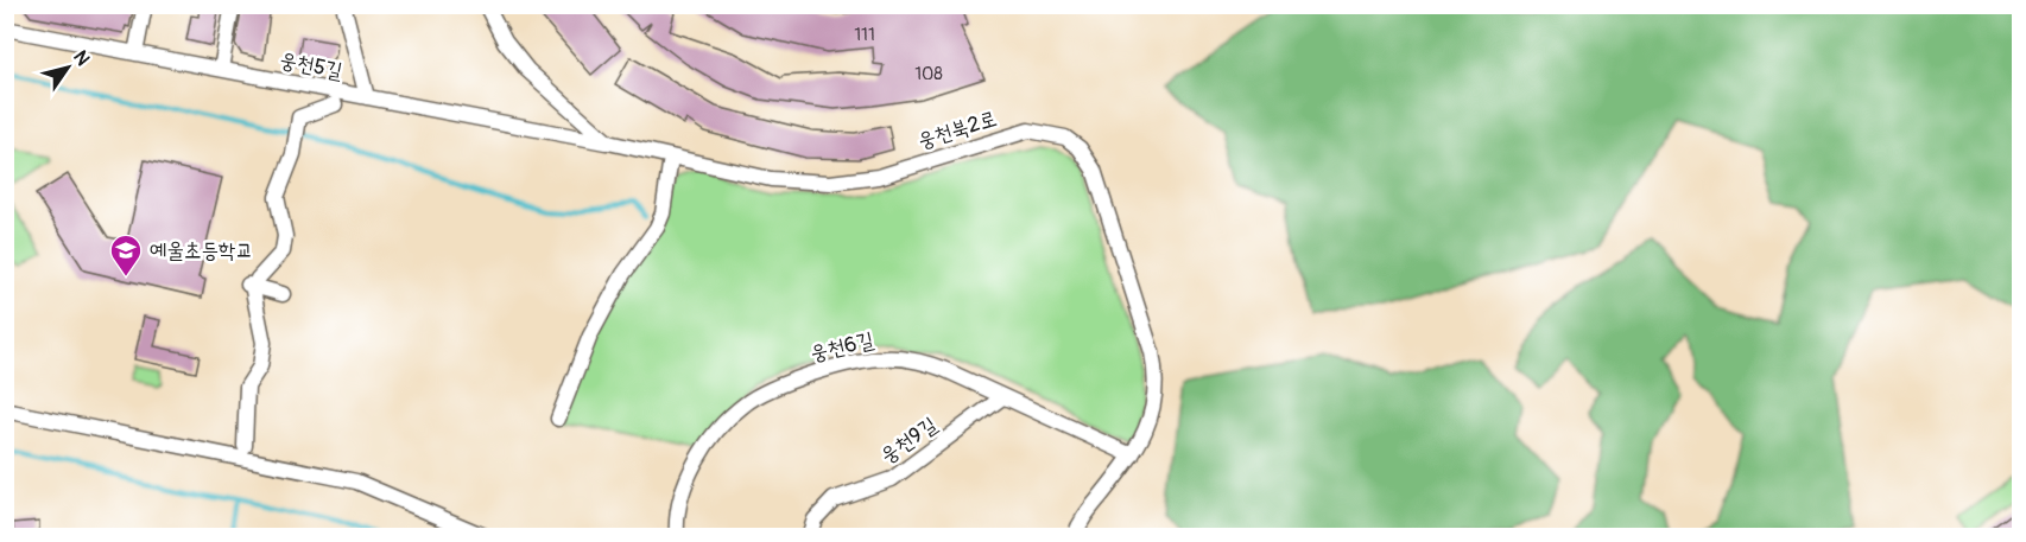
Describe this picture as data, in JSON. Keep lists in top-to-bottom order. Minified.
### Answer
{"streets":{"street":["웅천5길","웅천북2로","웅천6길","웅천9길"]},"crossings":[["웅천5길","웅천북2로"],["웅천북2로","웅천6길"],["웅천6길","웅천9길"]],"places":{"school or university":["예울초등학교"]},"house_numbers":["111","108"],"north":"top right"}
